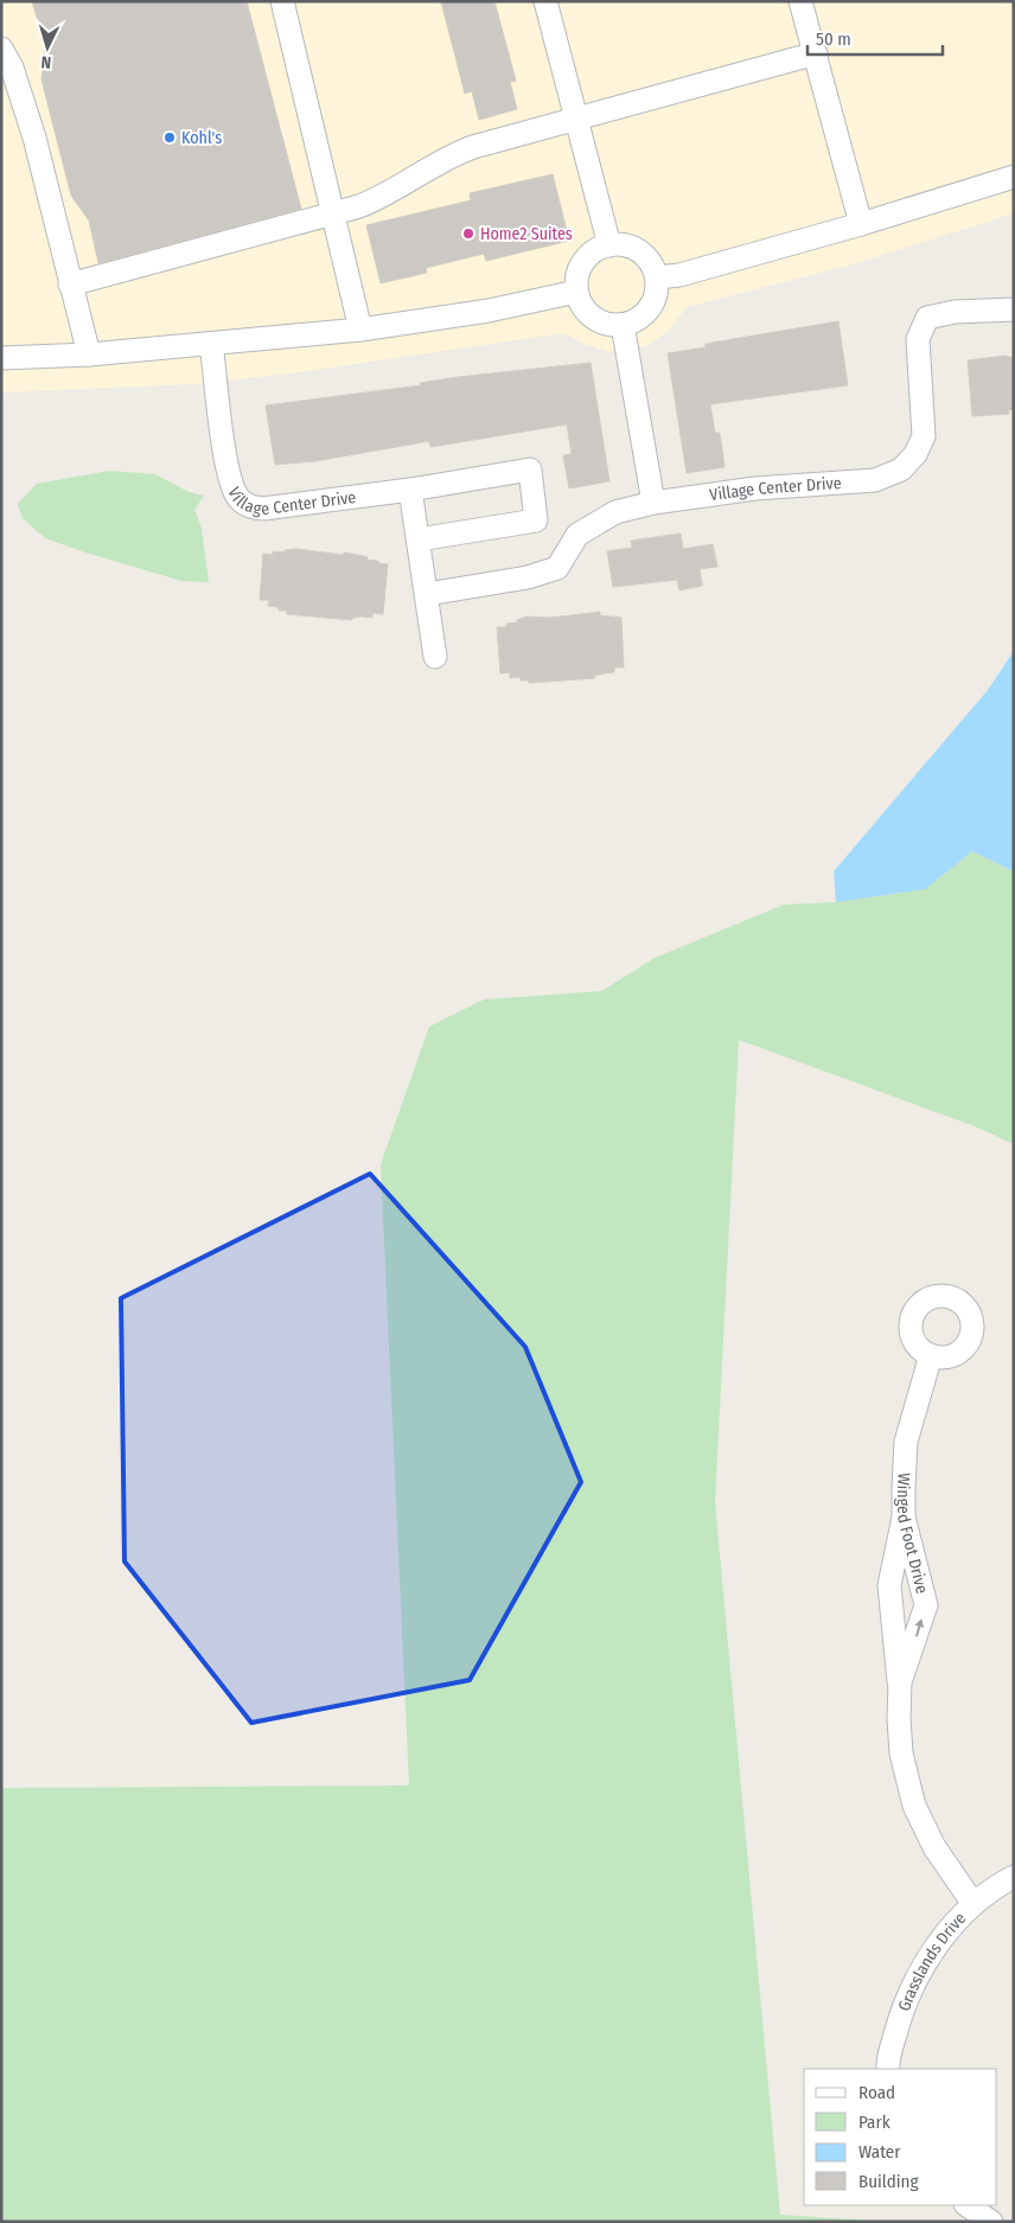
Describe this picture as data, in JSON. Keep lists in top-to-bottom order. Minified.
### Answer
{"streets":{"street":["Village Center Drive","Winged Foot Drive","Grasslands Drive"]},"crossings":[["Winged Foot Drive","Grasslands Drive"]],"places":["Kohl's","Home2 Suites"],"legend":["Road","Park","Water","Building"],"scale_bar":"50 m","north":"bottom"}
